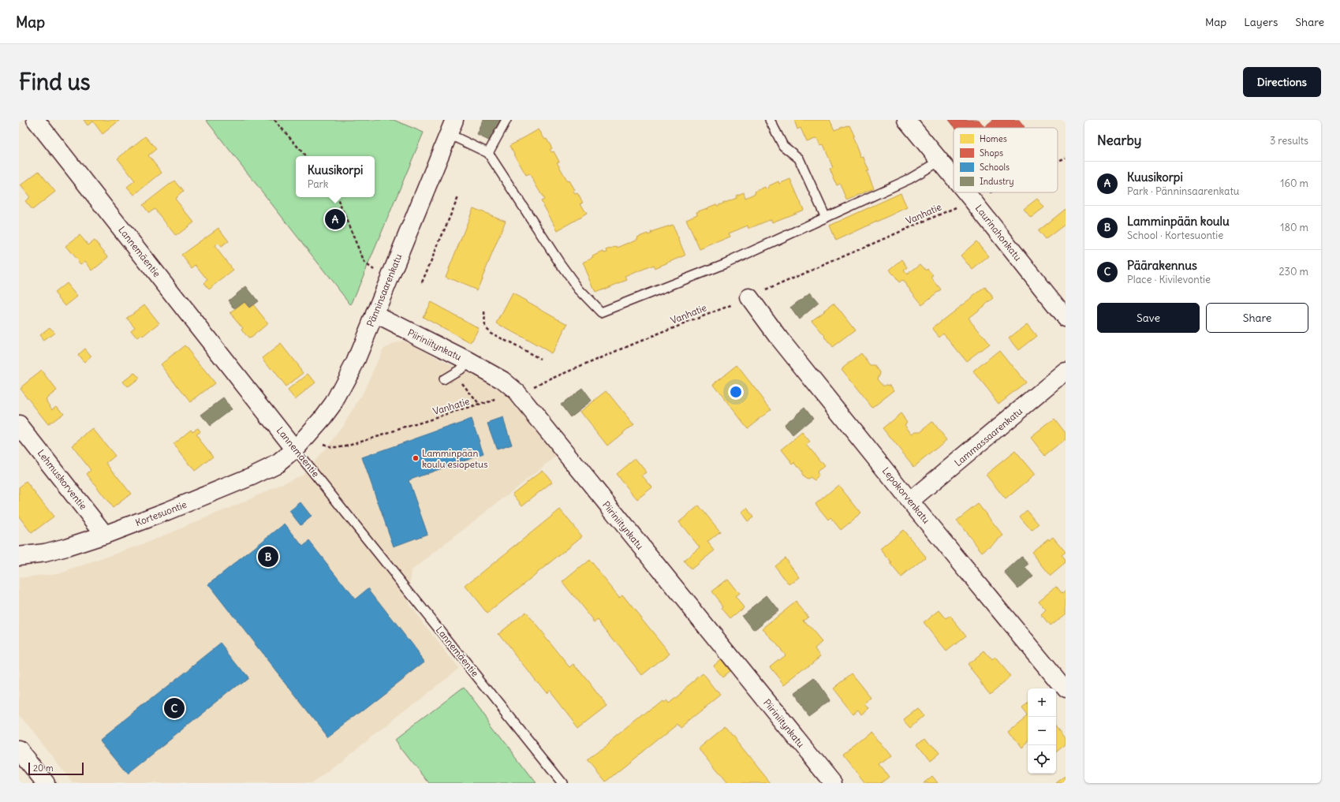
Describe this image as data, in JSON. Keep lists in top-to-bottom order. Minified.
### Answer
{"streets":{"street":["Laurinahonkatu","Lannemäentie","Pänninsaarenkatu","Piiriniitynkatu","Lammassaarenkatu","Lehmuskorventie","Lepokorvenkatu","Kortesuontie"],"path":["Vanhatie"]},"crossings":[["Vanhatie","Laurinahonkatu"],["Vanhatie","Pänninsaarenkatu"],["Vanhatie","Piiriniitynkatu"],["Vanhatie","Lepokorvenkatu"],["Lannemäentie","Pänninsaarenkatu"],["Lannemäentie","Kortesuontie"],["Pänninsaarenkatu","Piiriniitynkatu"],["Pänninsaarenkatu","Kortesuontie"],["Lammassaarenkatu","Lepokorvenkatu"],["Lehmuskorventie","Kortesuontie"]],"places":["Lamminpään koulu esiopetus"],"legend":["Homes","Shops","Schools","Industry"],"scale_bar":"20 m","page":{"header":"Map","nav":["Map","Layers","Share"],"buttons":["Directions",["Save","Share"]],"title":"Find us","heading":["Nearby","3 results"],"popup":["Kuusikorpi","Park"],"list":[{"mark":"A","name":"Kuusikorpi","note":"Park · Pänninsaarenkatu","value":"160 m"},{"mark":"B","name":"Lamminpään koulu","note":"School · Kortesuontie","value":"180 m"},{"mark":"C","name":"Päärakennus","note":"Place · Kivilevontie","value":"230 m"}],"pins":["A","B","C"],"map_buttons":["+","−"],"scale":"20 m"}}
